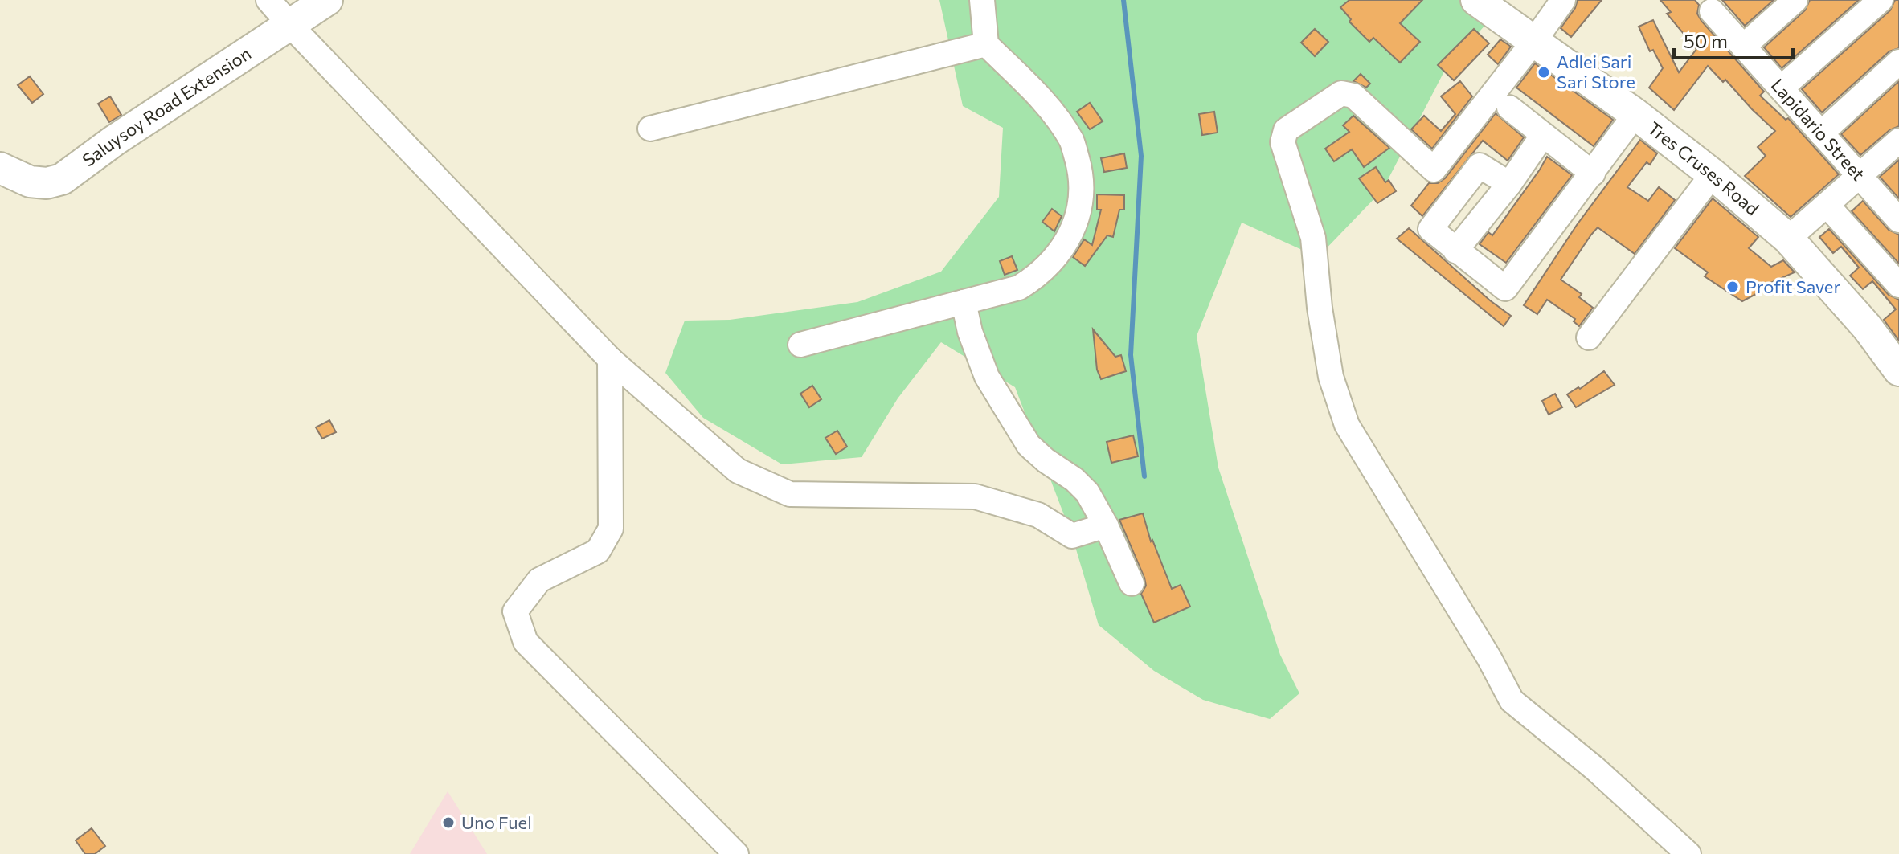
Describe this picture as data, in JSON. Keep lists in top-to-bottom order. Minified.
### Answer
{"streets":{"main road":["Saluysoy Road Extension","Tres Cruses Road"],"street":["Lapidario Street"]},"places":["Adlei Sari Sari Store","Profit Saver","Uno Fuel"],"scale_bar":"50 m"}
